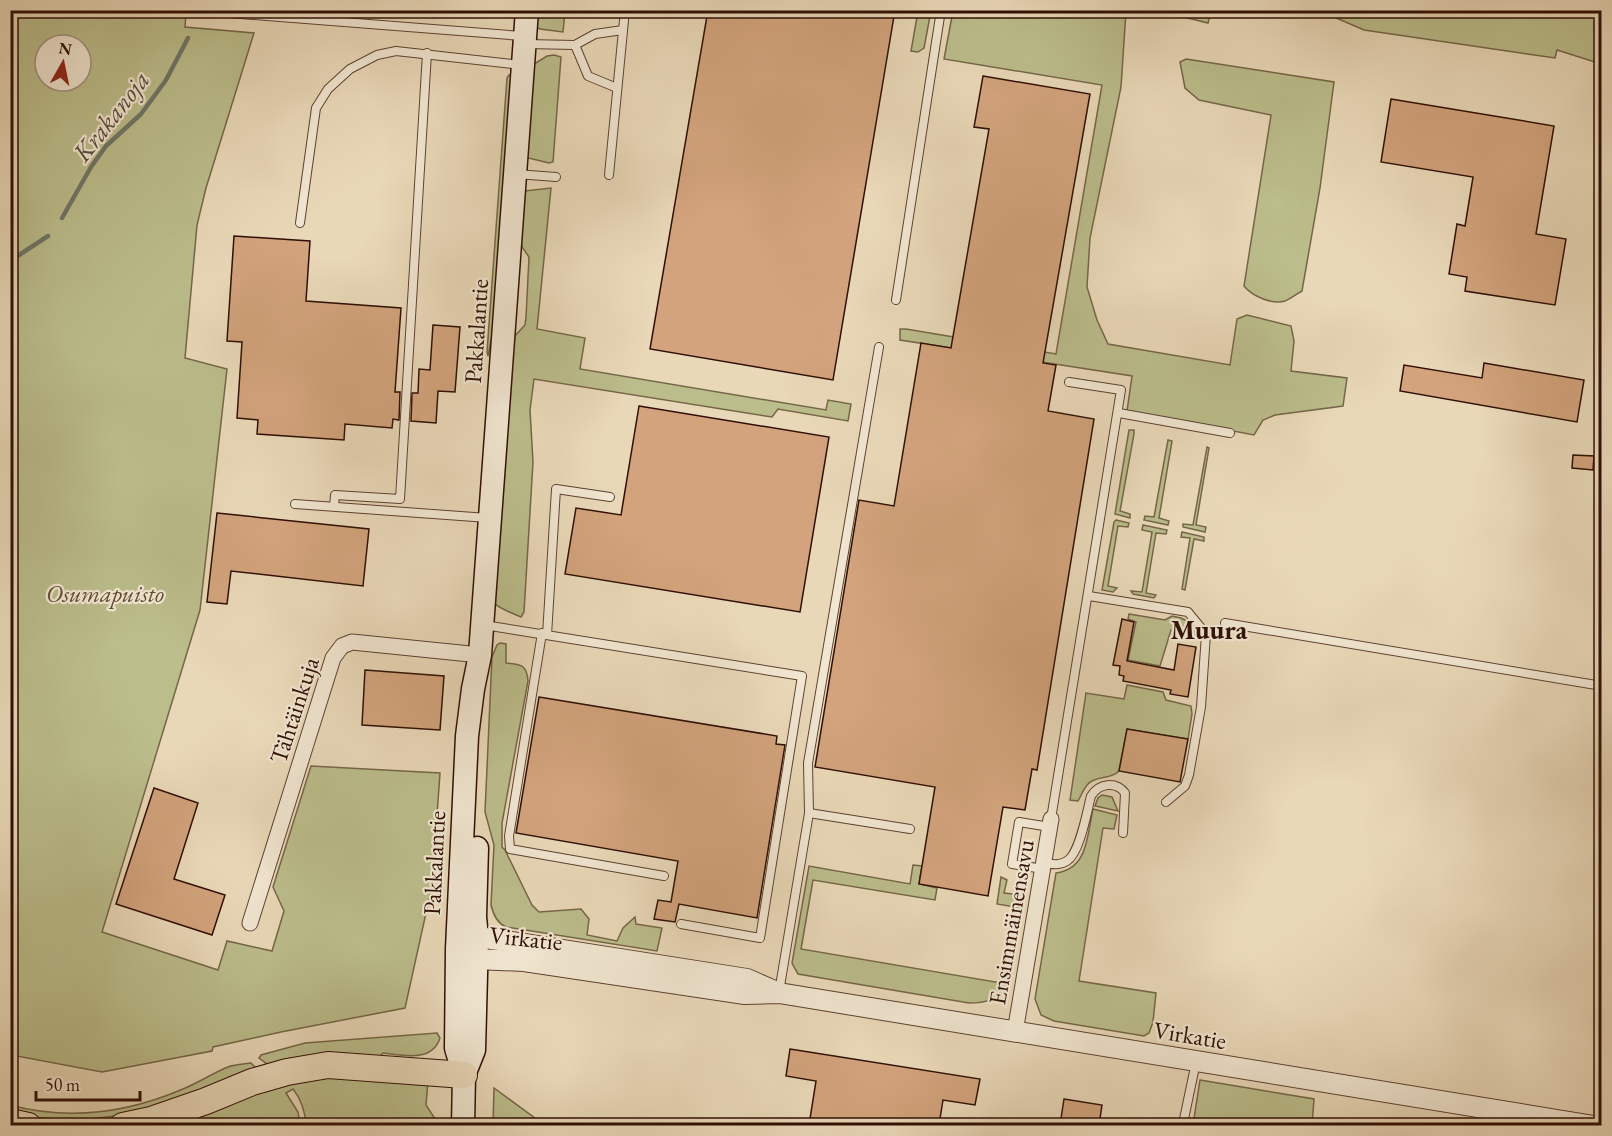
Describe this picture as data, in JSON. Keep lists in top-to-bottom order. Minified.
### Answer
{"streets":{"main road":["Pakkalantie"],"street":["Tähtäinkuja","Ensimmäinensavu","Virkatie"]},"crossings":[["Pakkalantie","Tähtäinkuja"],["Pakkalantie","Virkatie"],["Ensimmäinensavu","Virkatie"]],"districts":["Muura"],"water":["Krakanoja"],"parks":["Osumapuisto"],"scale_bar":"50 m","north":"top"}
